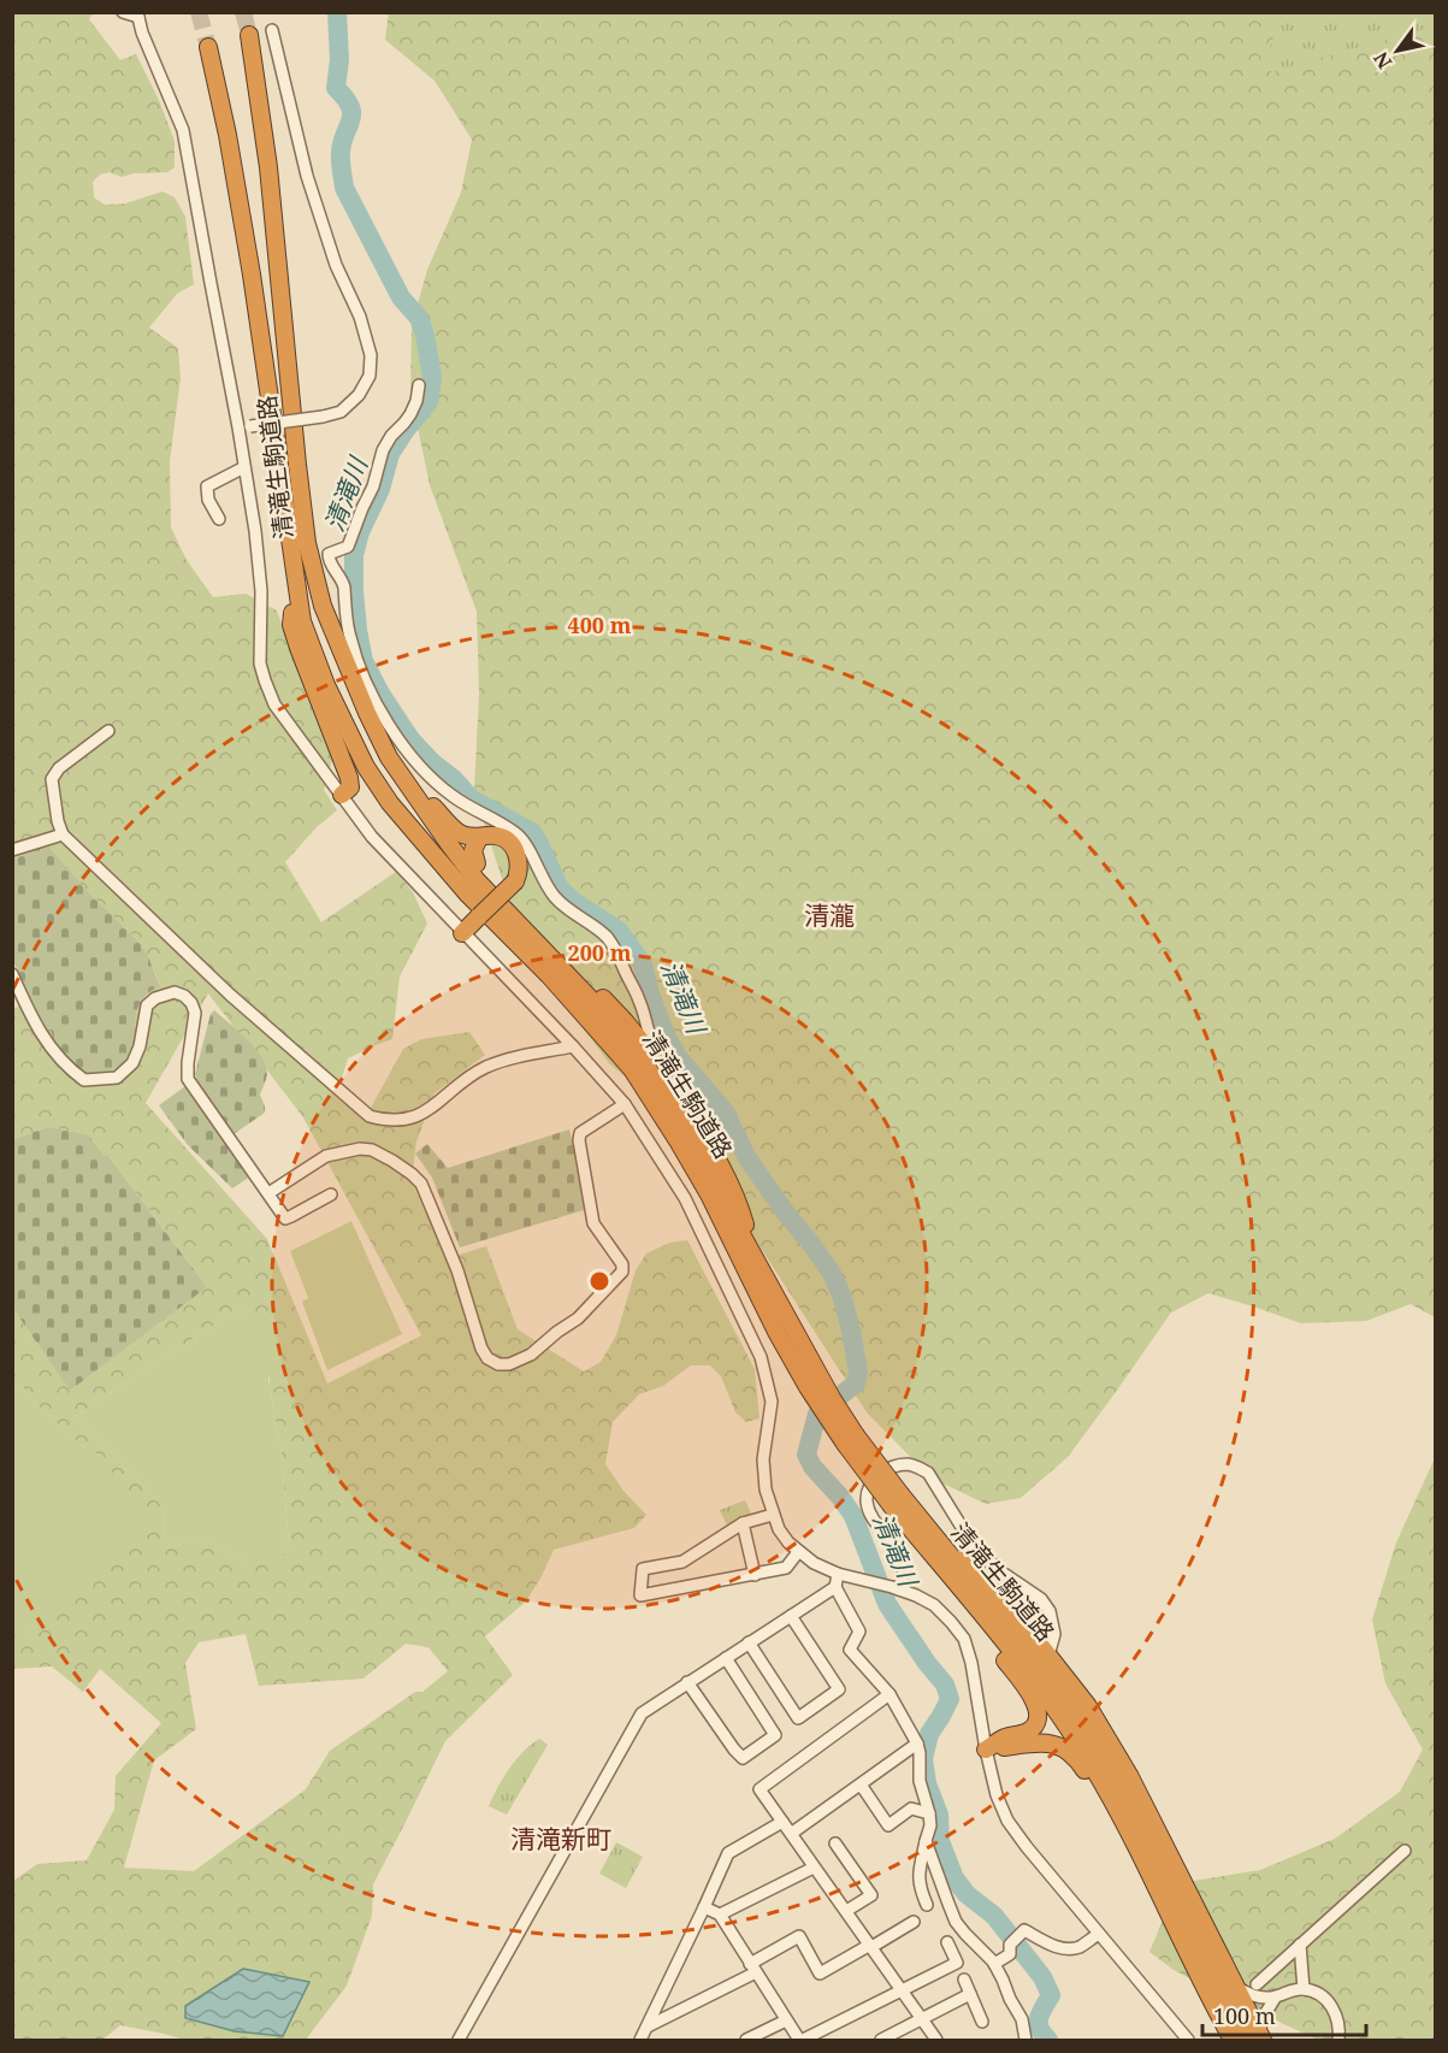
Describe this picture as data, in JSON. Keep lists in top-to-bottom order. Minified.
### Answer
{"streets":{"highway":["清滝生駒道路"]},"districts":["清瀧","清滝新町"],"water":["清滝川"],"scale_bar":"100 m","north":"bottom left","rings":["400 m","200 m"]}
